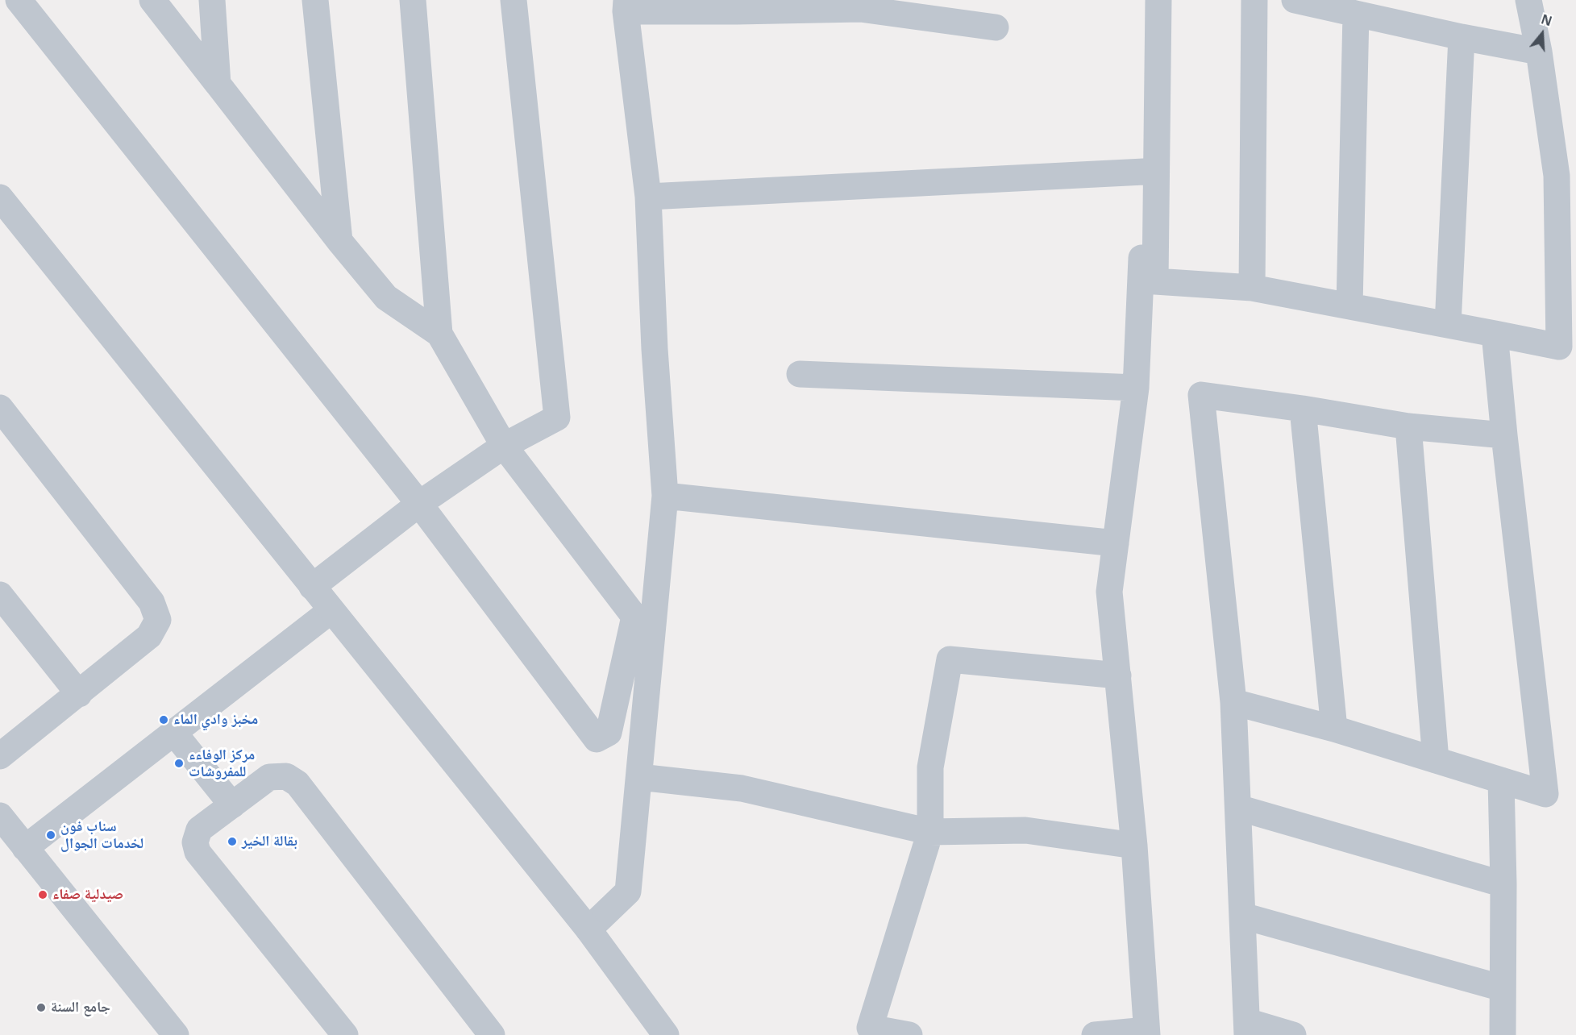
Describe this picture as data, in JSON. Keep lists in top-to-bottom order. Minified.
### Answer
{"places":["مخبز وادي الماء","مركز الوفاءء للمفروشات","سناب فون لخدمات الجوال","بقالة الخير","صيدلية صفاء","جامع السنة"],"north":"top"}
